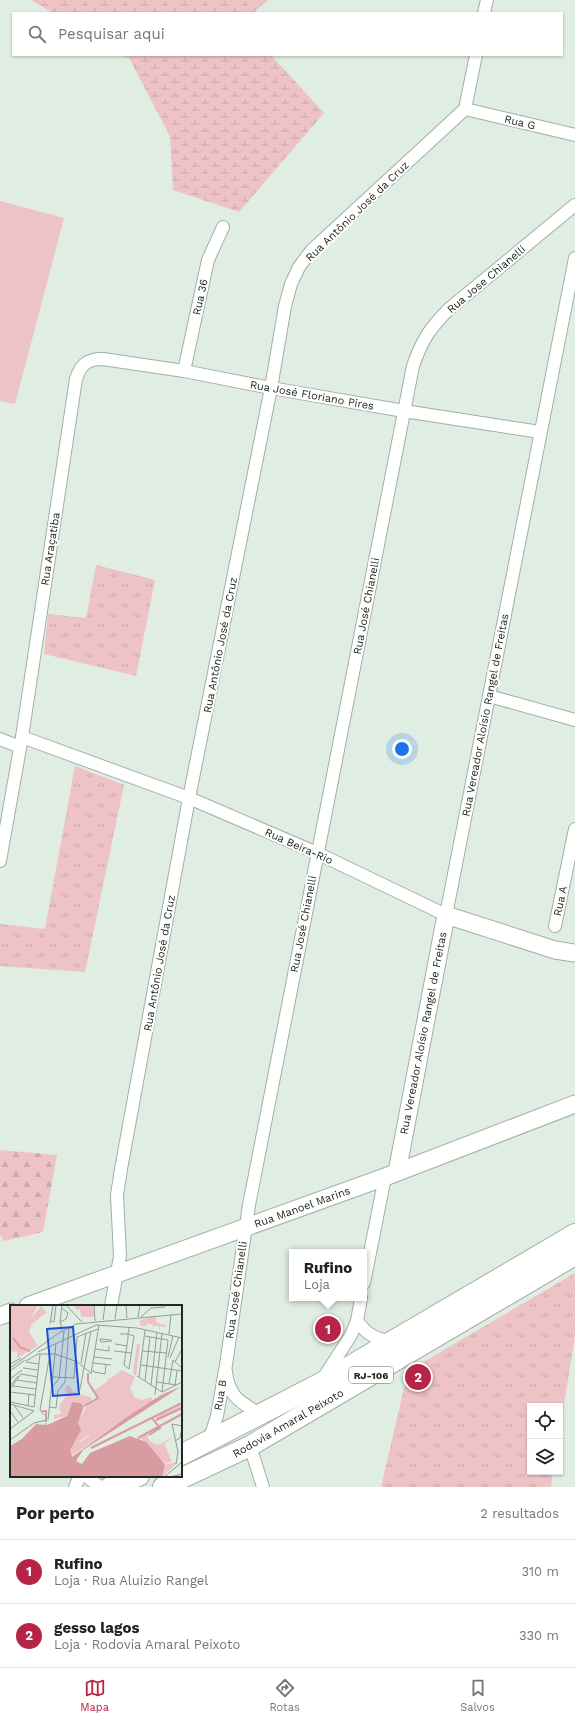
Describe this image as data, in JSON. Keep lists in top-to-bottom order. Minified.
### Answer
{"streets":{"highway":["RJ-106","Rodovia Amaral Peixoto"],"main road":["Rua Vereador Aloísio Rangel de Freitas","Rua Beira-Rio","Rua Manoel Marins"],"street":["Rua G","Rua Antônio José da Cruz","Rua Jose Chianelli","Rua 36","Rua José Floriano Pires","Rua Araçatiba","Rua José Chianelli","Rua A","Rua B"]},"crossings":[["Rua G","Rua Antônio José da Cruz"],["Rua Antônio José da Cruz","Rua José Floriano Pires"],["Rua Antônio José da Cruz","Rua Beira-Rio"],["Rua Antônio José da Cruz","Rua Manoel Marins"],["Rua Jose Chianelli","Rua José Chianelli"],["Rua 36","Rua José Floriano Pires"],["Rua José Floriano Pires","Rua Araçatiba"],["Rua José Floriano Pires","Rua José Chianelli"],["Rua José Floriano Pires","Rua Vereador Aloísio Rangel de Freitas"],["Rua Araçatiba","Rua Beira-Rio"],["Rua José Chianelli","Rua Beira-Rio"],["Rua José Chianelli","Rua Manoel Marins"],["Rua José Chianelli","Rua B"],["Rua Vereador Aloísio Rangel de Freitas","Rua Beira-Rio"],["Rua Vereador Aloísio Rangel de Freitas","Rua Manoel Marins"],["Rua B","Rodovia Amaral Peixoto"]],"page":{"search":"Pesquisar aqui","popup":["Rufino","Loja"],"pins":["1","2"],"heading":["Por perto","2 resultados"],"list":[{"mark":"1","name":"Rufino","note":"Loja · Rua Aluizio Rangel","value":"310 m"},{"mark":"2","name":"gesso lagos","note":"Loja · Rodovia Amaral Peixoto","value":"330 m"}],"nav":["Mapa","Rotas","Salvos"]}}
